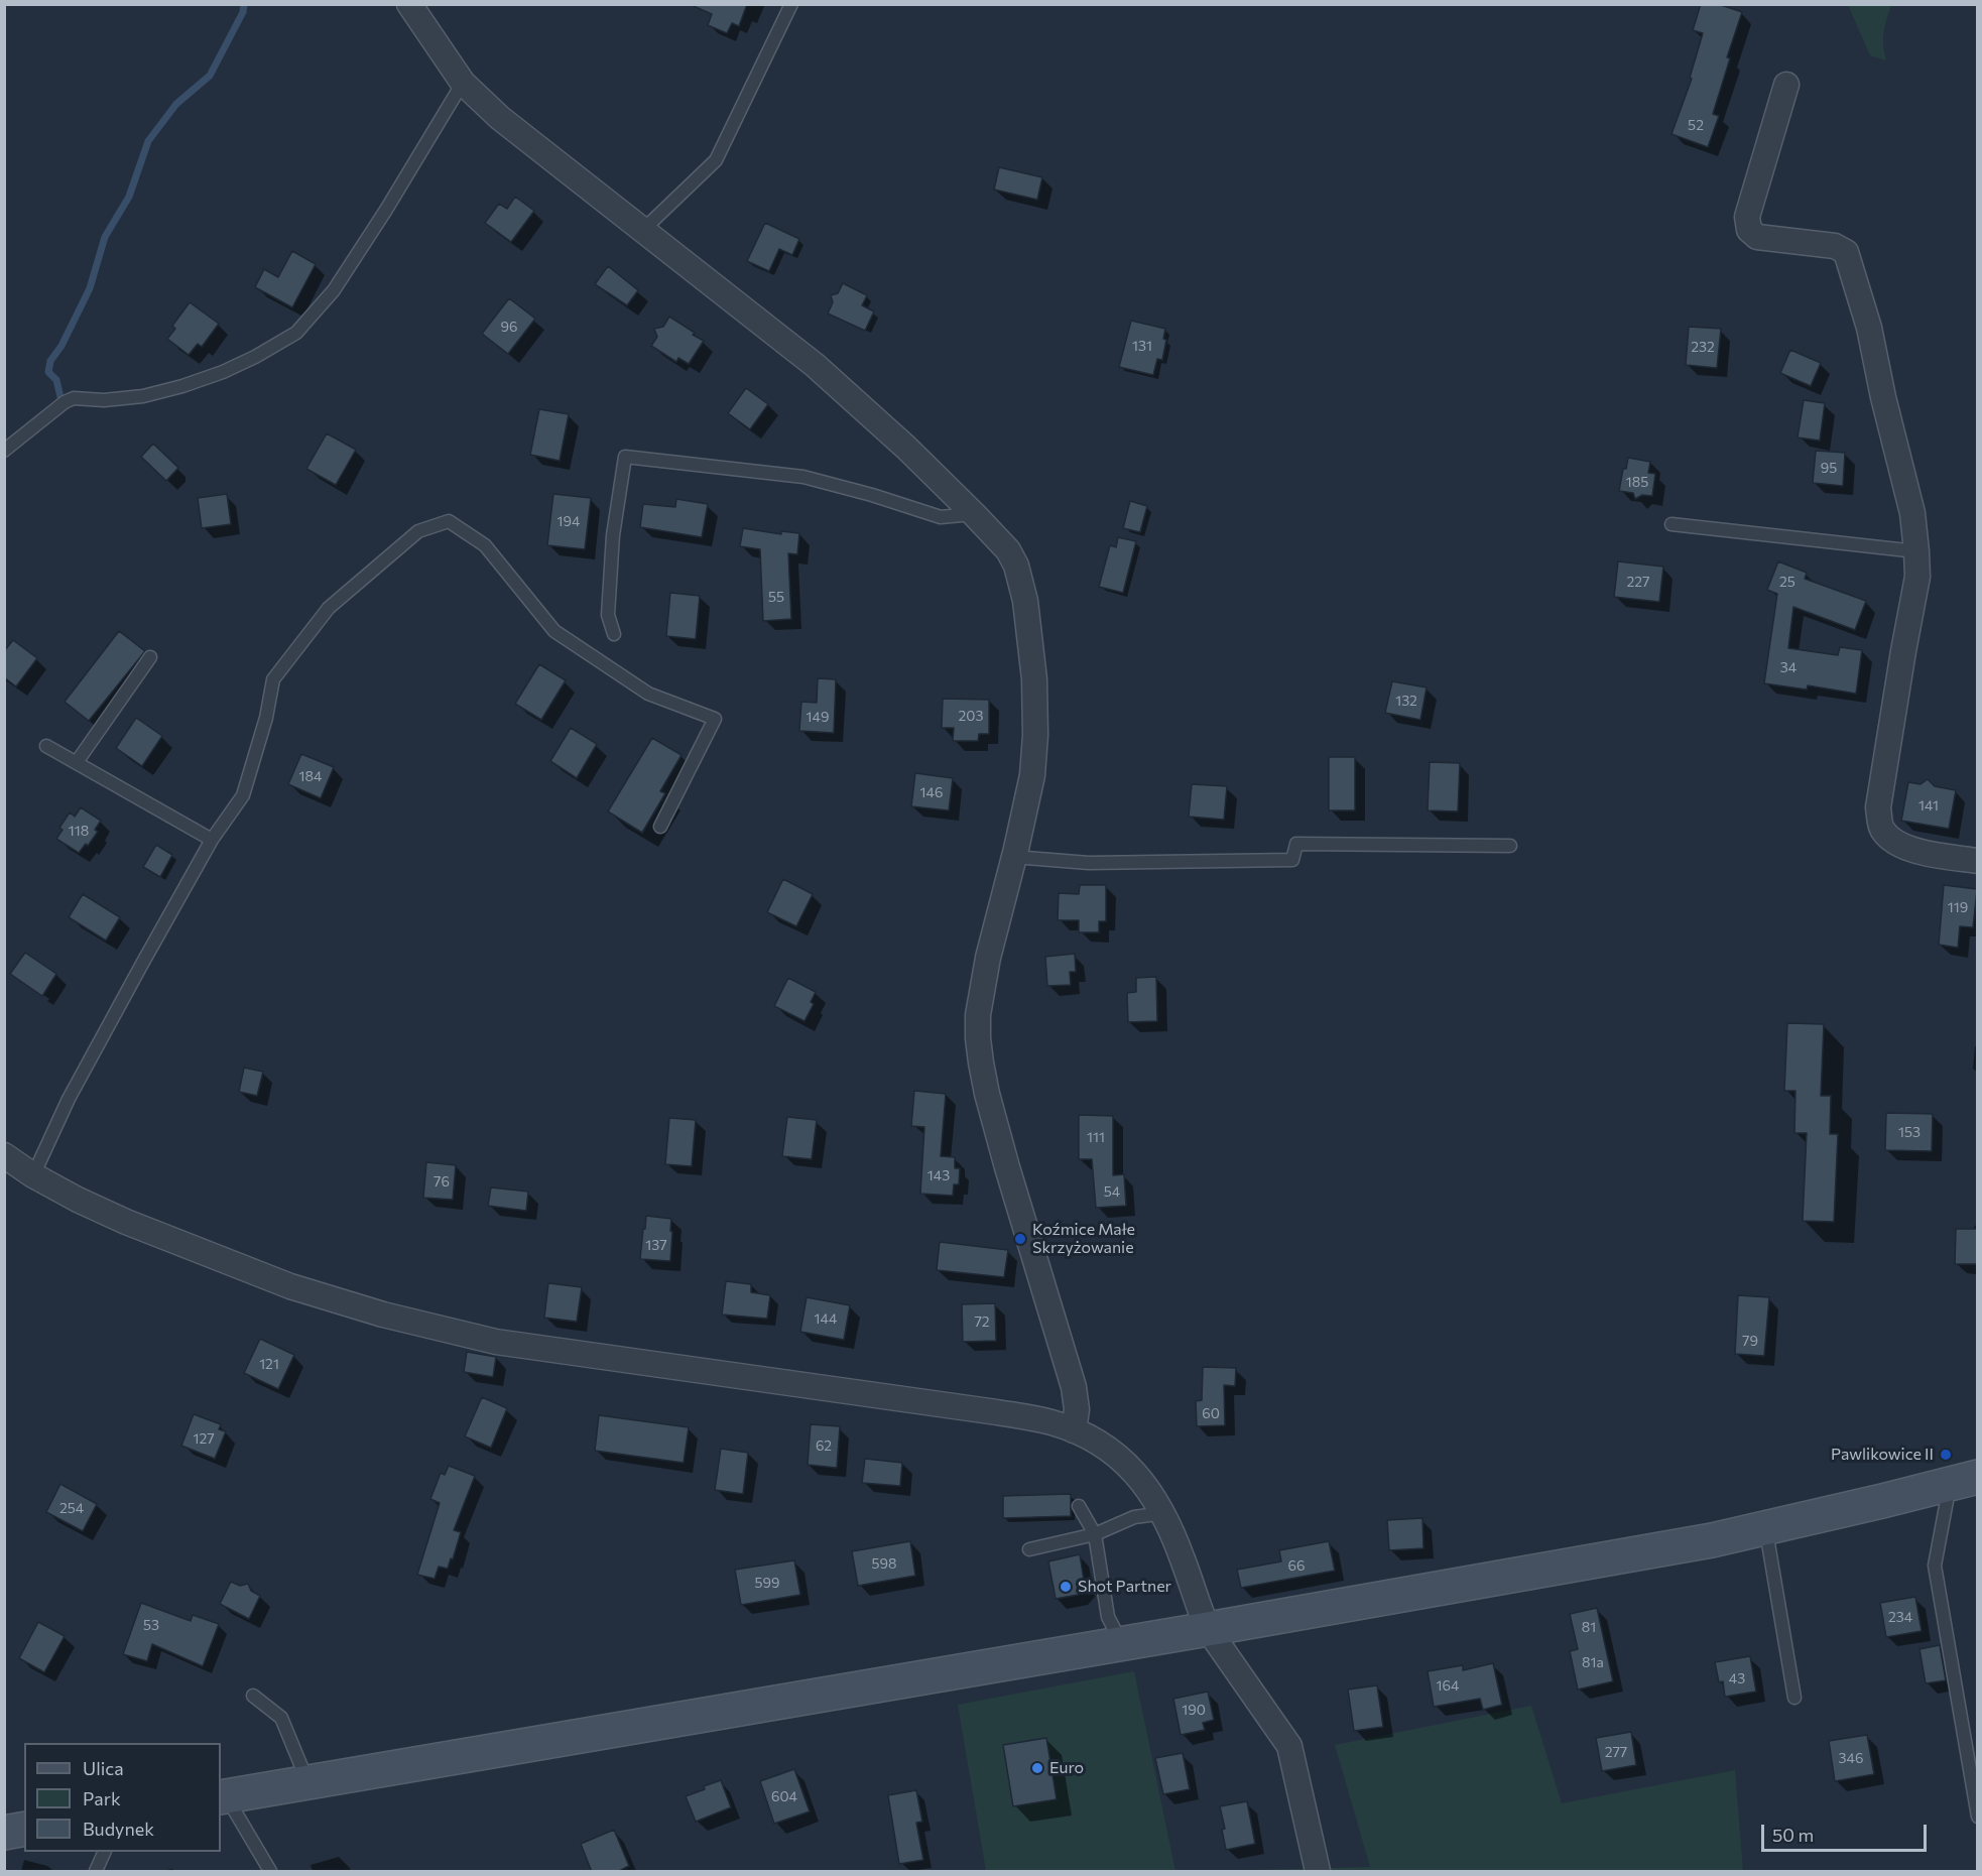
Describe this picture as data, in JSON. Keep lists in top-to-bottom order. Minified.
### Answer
{"places":["Koźmice Małe Skrzyżowanie","Pawlikowice II","Shot Partner","Euro"],"house_numbers":["52","96","131","232","95","185","194","227","25","55","34","132","203","149","184","146","141","118","119","153","111","143","76","54","137","144","72","79","121","60","127","62","254","598","66","599","234","53","81","81a","43","164","190","277","346","604"],"legend":["Ulica","Park","Budynek"],"scale_bar":"50 m"}
